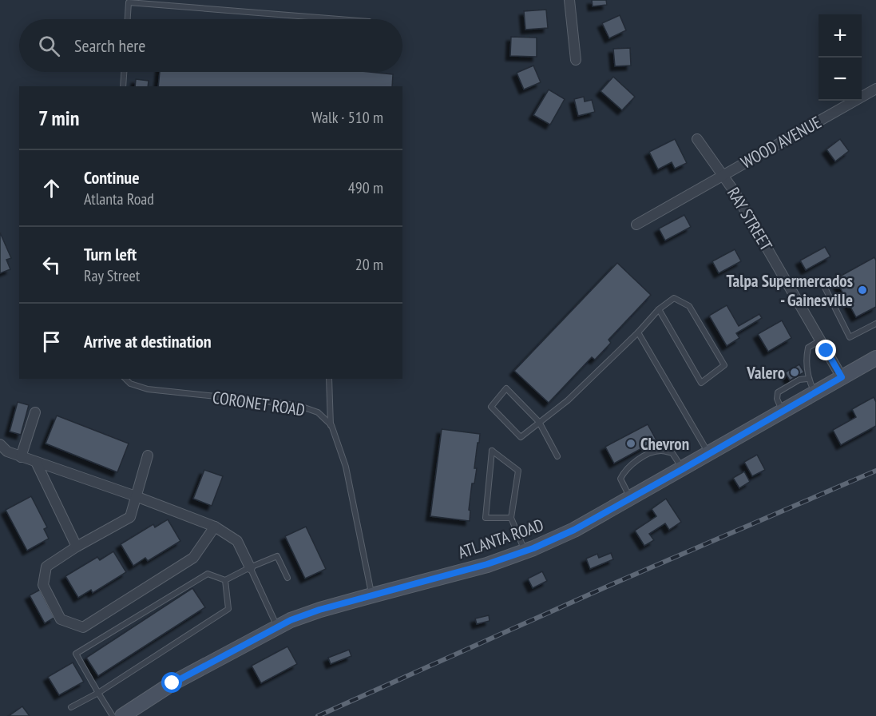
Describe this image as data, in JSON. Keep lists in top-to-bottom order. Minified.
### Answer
{"streets":{"main road":["ATLANTA ROAD"],"street":["WOOD AVENUE","RAY STREET"],"lane":["CORONET ROAD"]},"crossings":[["WOOD AVENUE","RAY STREET"],["RAY STREET","ATLANTA ROAD"]],"places":["Talpa Supermercados - Gainesville","Valero","Chevron"],"page":{"map_buttons":["+","−"],"search":"Search here","heading":["7 min","Walk · 510 m"],"list":[["Continue","Atlanta Road","490 m"],["Turn left","Ray Street","20 m"],"Arrive at destination"]}}
